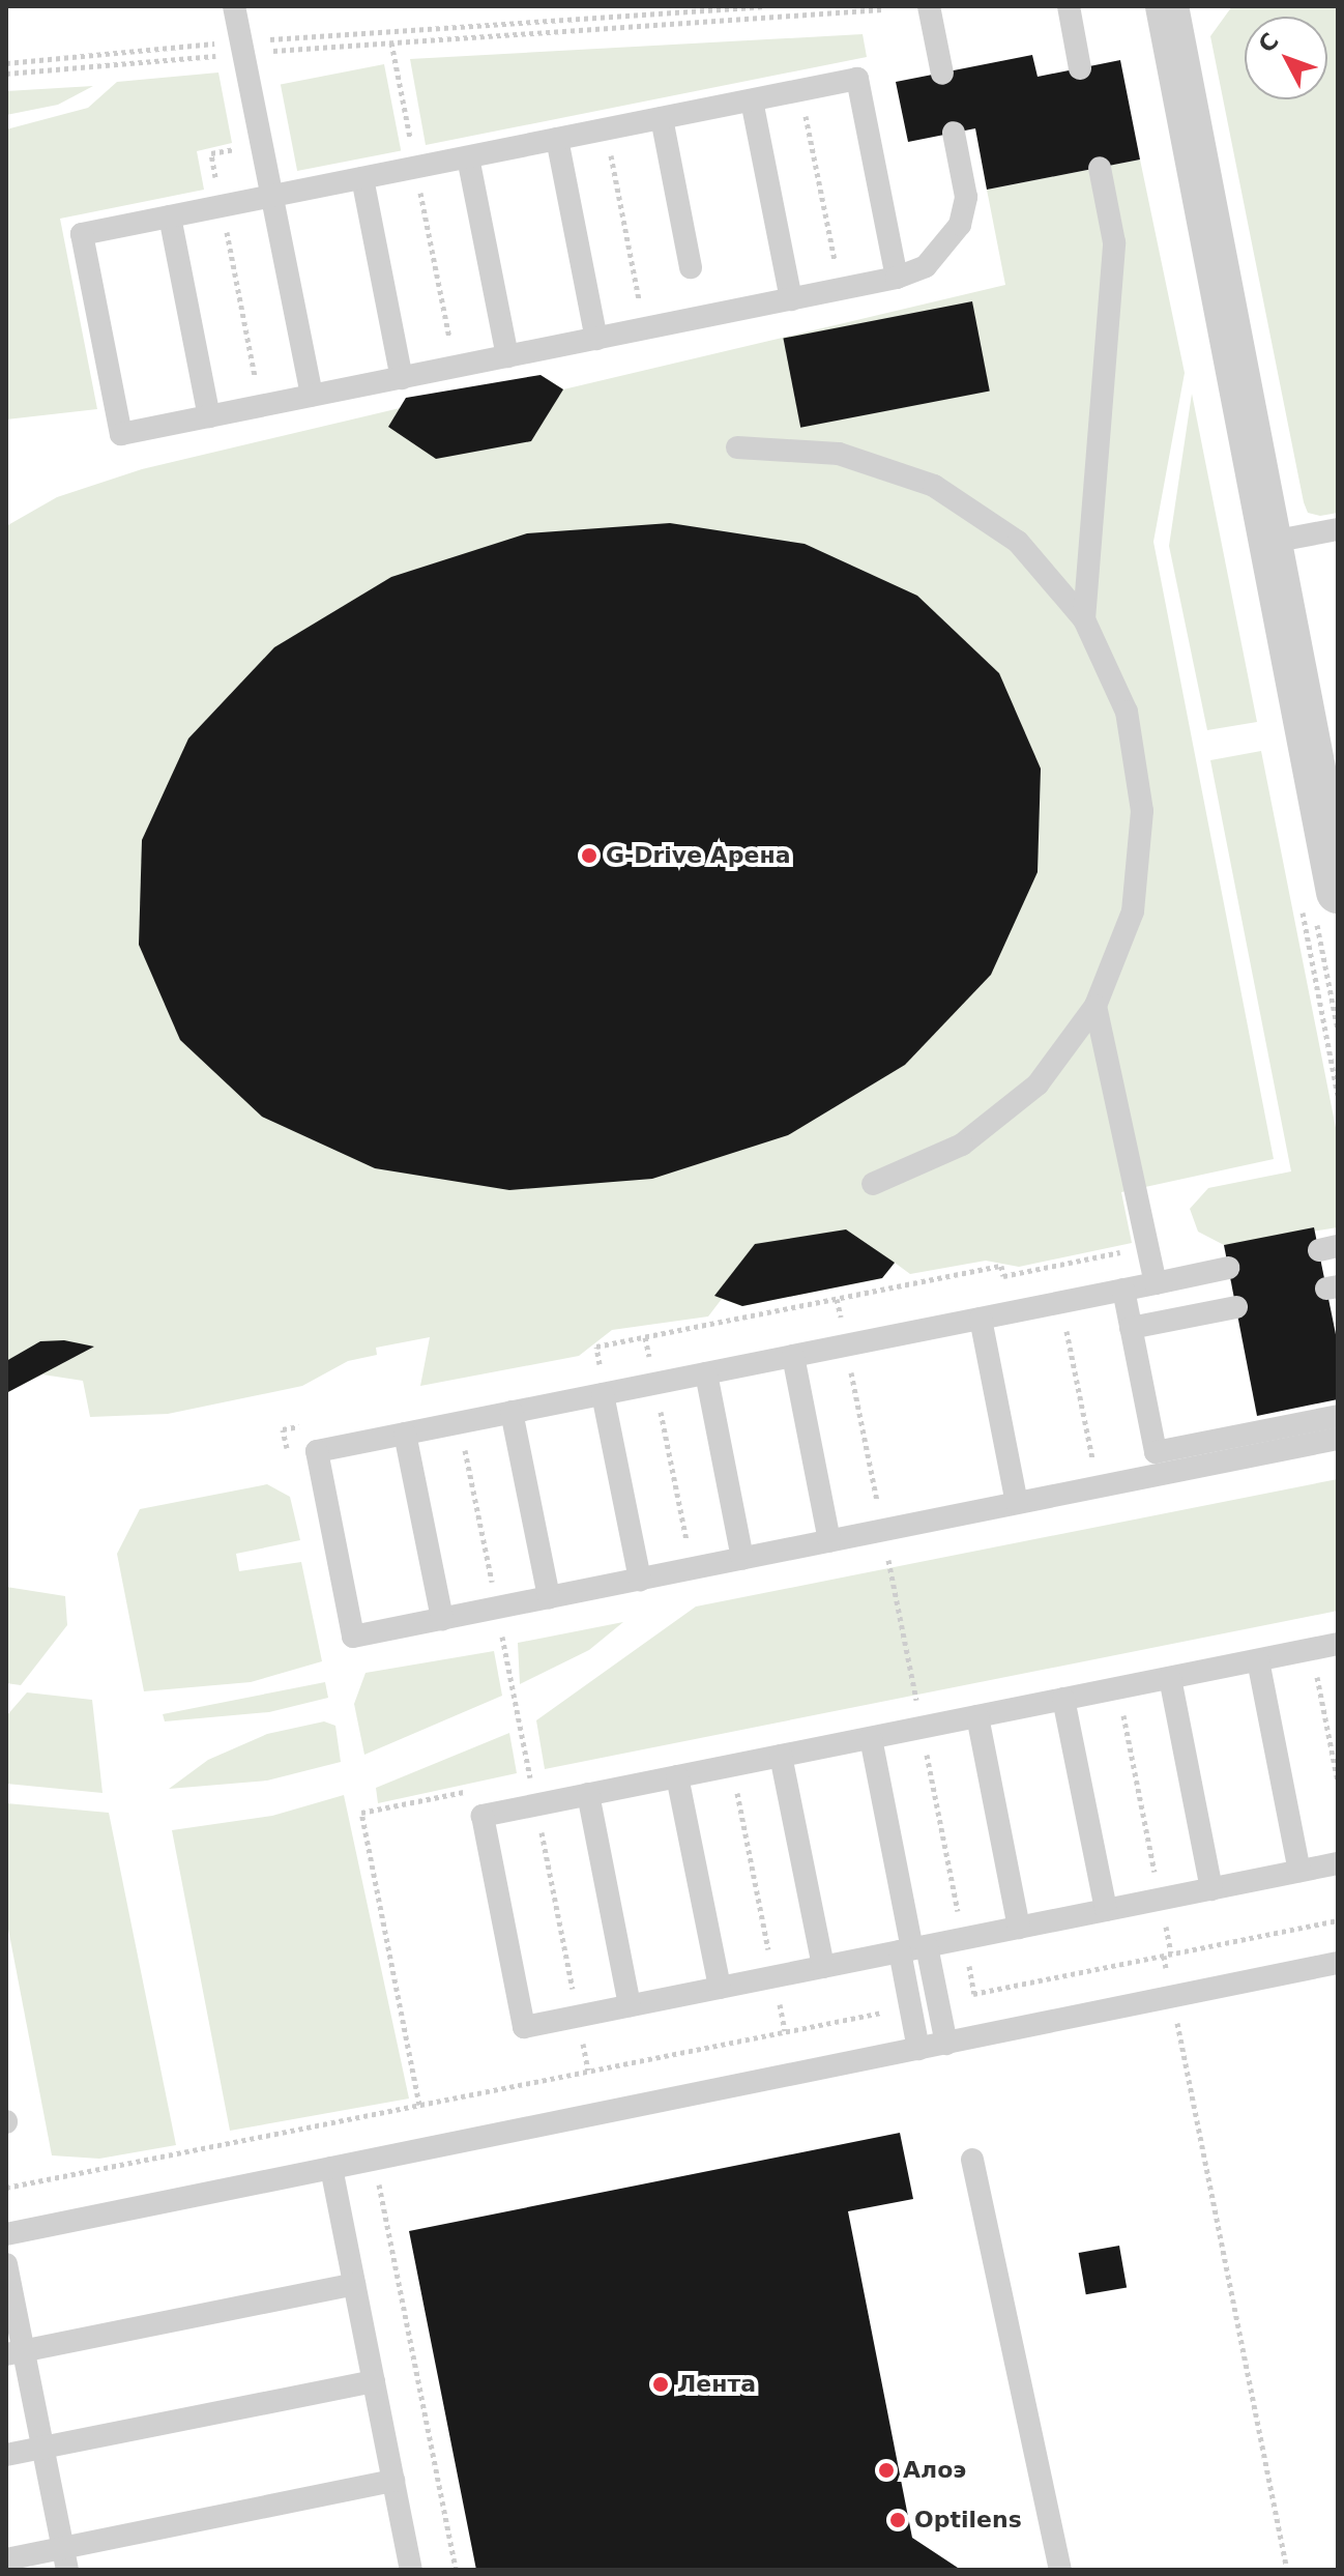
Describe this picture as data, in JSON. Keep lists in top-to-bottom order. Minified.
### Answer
{"places":["G-Drive Арена","Лента","Алоэ","Optilens"],"north":"top left"}
